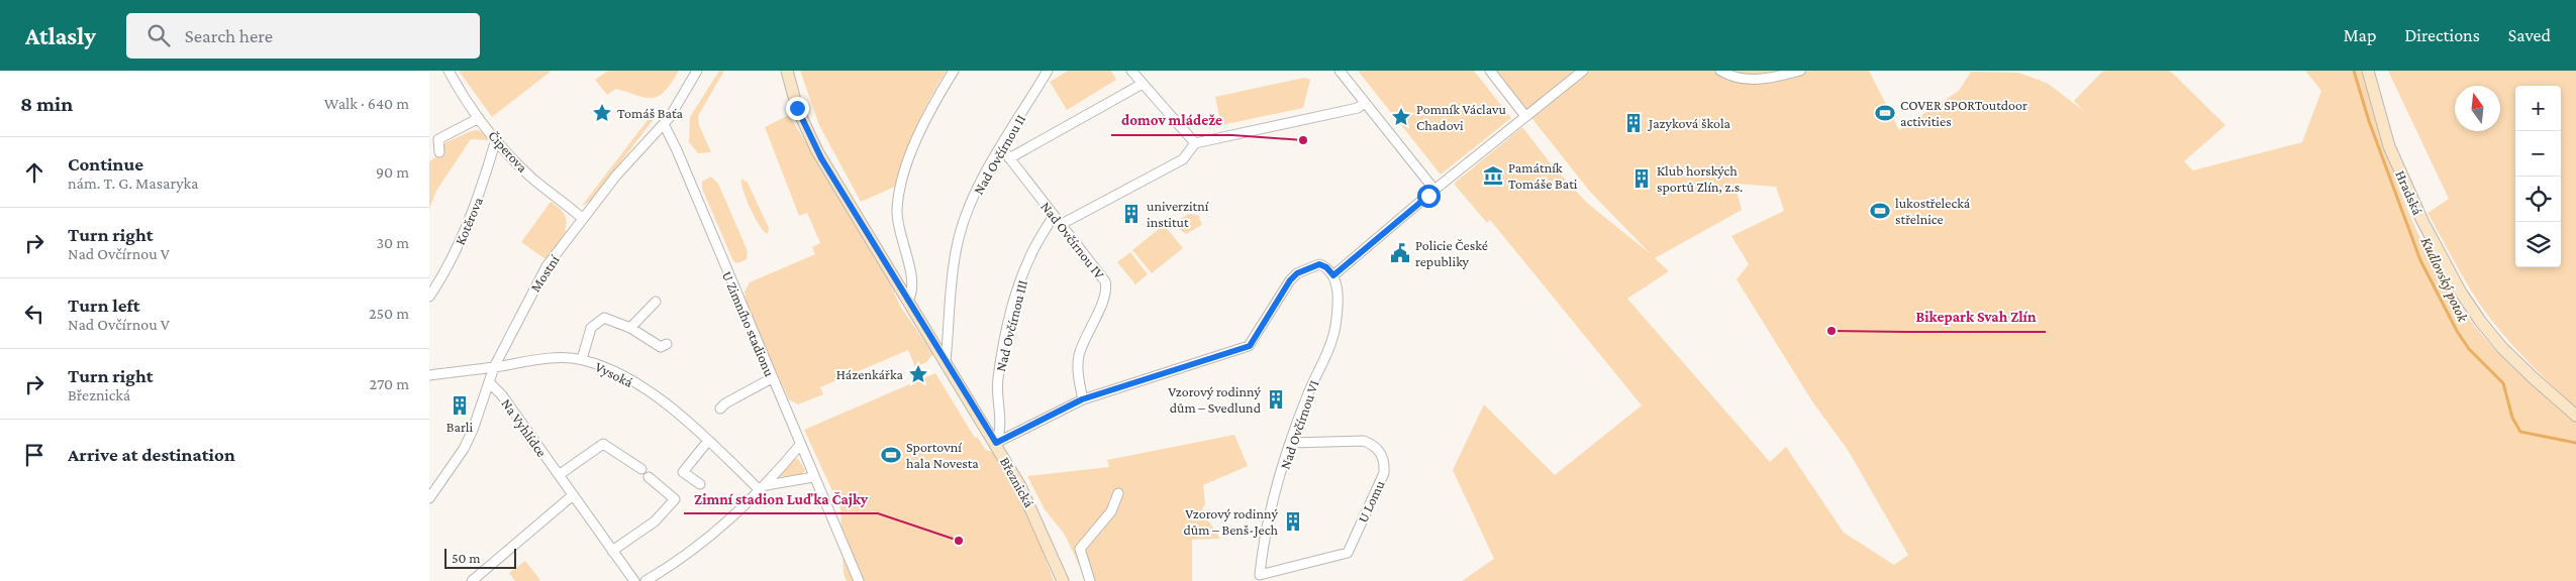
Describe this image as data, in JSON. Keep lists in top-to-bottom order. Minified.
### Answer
{"streets":{"main road":["Hradská","Březnická"],"street":["Čiperova","Nad Ovčírnou II","Kotěrova","Nad Ovčírnou IV","Mostní","U Zimního stadionu","Nad Ovčírnou III","Vysoká","Nad Ovčírnou VI","Na Vyhlídce","U Lomu"]},"crossings":[["Čiperova","Kotěrova"],["Čiperova","Mostní"],["Nad Ovčírnou II","Nad Ovčírnou IV"],["Nad Ovčírnou II","Březnická"],["Nad Ovčírnou IV","Nad Ovčírnou III"],["Mostní","U Zimního stadionu"],["Mostní","Vysoká"],["Mostní","Na Vyhlídce"],["Nad Ovčírnou III","Březnická"],["Nad Ovčírnou VI","U Lomu"]],"water":["Kudlovský potok"],"places":{"place":["Tomáš Baťa","Pomník Václavu Chadovi","Házenkářka"],"sports":["COVER SPORToutdoor activities","lukostřelecká střelnice","Sportovní hala Novesta"],"building":["Jazyková škola","Klub horských sportů Zlín, z.s.","univerzitní institut","Vzorový rodinný dům – Svedlund","Barli","Vzorový rodinný dům – Benš-Jech"],"other":["domov mládeže","Bikepark Svah Zlín","Zimní stadion Luďka Čajky"],"museum":["Památník Tomáše Bati"],"public building":["Policie České republiky"]},"scale_bar":"50 m","north":"top","page":{"header":"Atlasly","search":"Search here","nav":["Map","Directions","Saved"],"heading":["8 min","Walk · 640 m"],"map_buttons":["+","−"],"list":[["Continue","nám. T. G. Masaryka","90 m"],["Turn right","Nad Ovčírnou V","30 m"],["Turn left","Nad Ovčírnou V","250 m"],["Turn right","Březnická","270 m"],"Arrive at destination"],"scale":"50 m"}}
